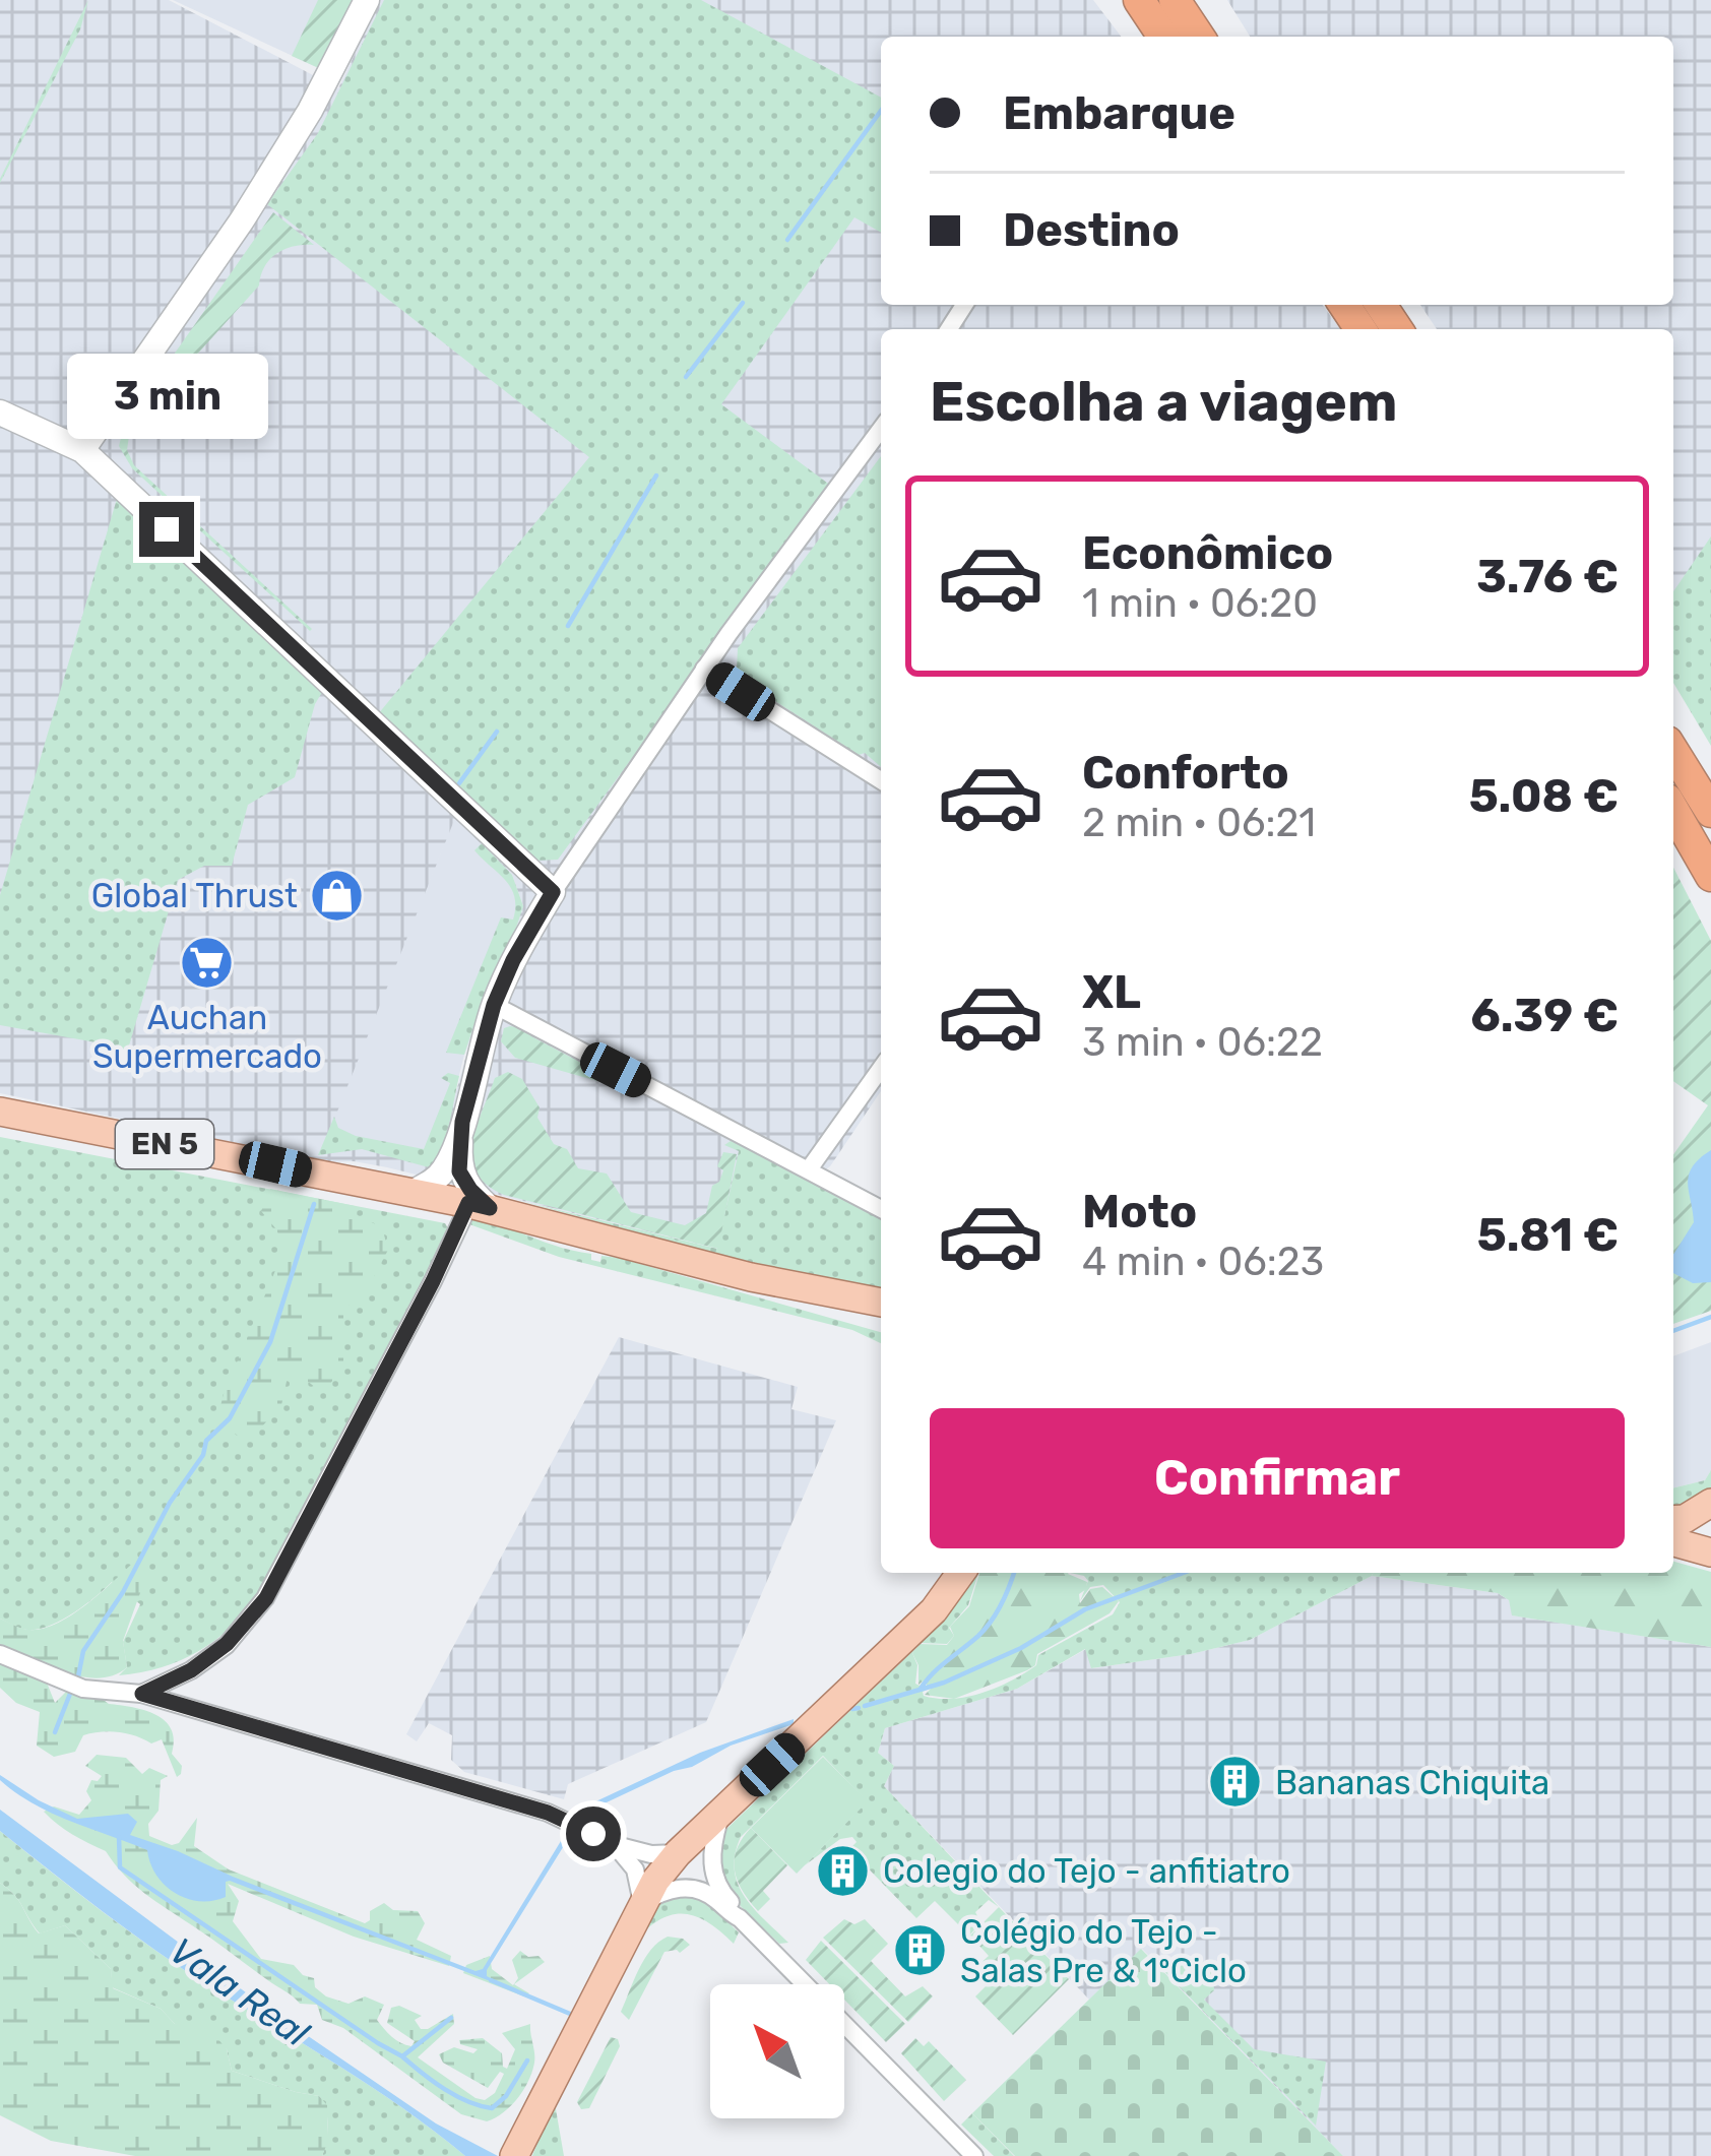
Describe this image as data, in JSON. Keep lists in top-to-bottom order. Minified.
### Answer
{"streets":{"main road":["EN 5"]},"water":["Vala Real"],"places":{"shop":["Global Thrust"],"supermarket":["Auchan Supermercado"],"building":["Bananas Chiquita","Colegio do Tejo - anfitiatro","Colégio do Tejo - Salas Pre & 1ºCiclo"]},"north":"top left","page":{"banner":["Embarque","Destino"],"heading":"Escolha a viagem","bubble":"3 min","list":[{"name":"Econômico","note":"1 min · 06:20","value":"3.76 €"},{"name":"Conforto","note":"2 min · 06:21","value":"5.08 €"},{"name":"XL","note":"3 min · 06:22","value":"6.39 €"},{"name":"Moto","note":"4 min · 06:23","value":"5.81 €"}],"buttons":"Confirmar"}}
